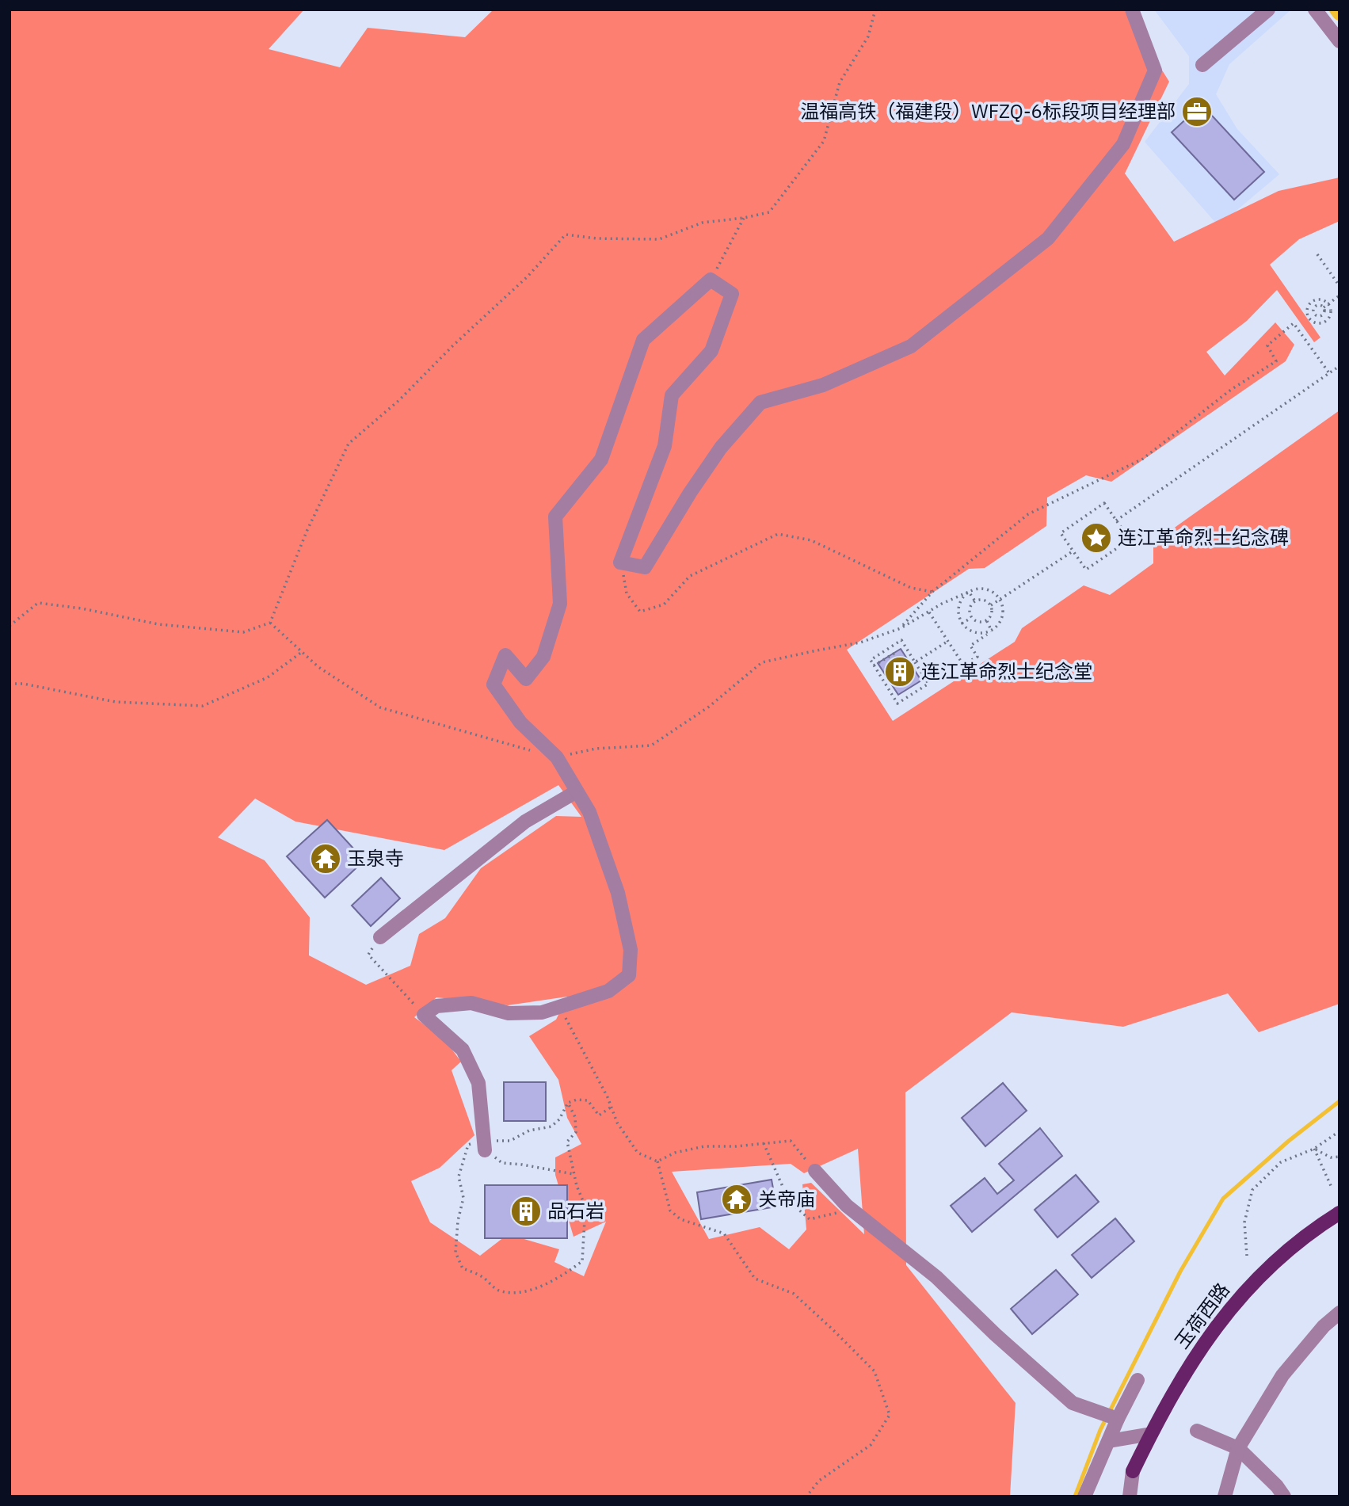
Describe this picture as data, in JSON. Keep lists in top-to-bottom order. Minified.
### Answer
{"streets":{"main road":["玉荷西路"]},"places":{"office":["温福高铁（福建段）WFZQ-6标段项目经理部"],"place":["连江革命烈士纪念碑"],"building":["连江革命烈士纪念堂","品石岩"],"temple":["玉泉寺","关帝庙"]}}
